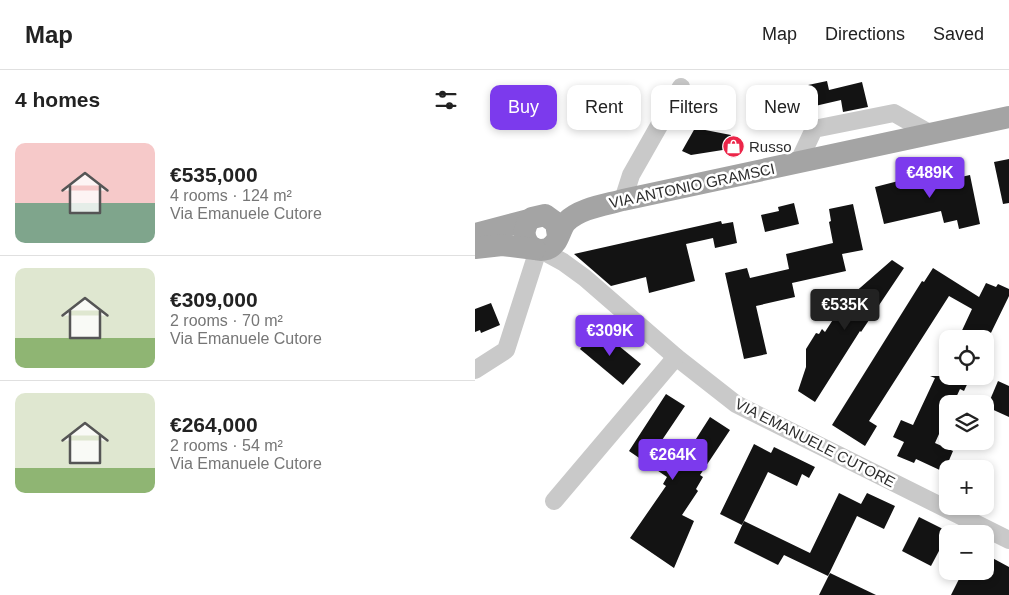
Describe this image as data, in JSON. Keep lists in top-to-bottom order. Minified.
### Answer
{"streets":{"main road":["VIA ANTONIO GRAMSCI"],"street":["VIA EMANUELE CUTORE"]},"places":{"shop":["Russo"]},"page":{"header":"Map","nav":["Map","Directions","Saved"],"heading":"4 homes","chip":["Buy","Rent","Filters","New"],"list":[{"name":"€535,000","note":"4 rooms · 124 m² · Via Emanuele Cutore"},{"name":"€309,000","note":"2 rooms · 70 m² · Via Emanuele Cutore"},{"name":"€264,000","note":"2 rooms · 54 m² · Via Emanuele Cutore"}],"price":["€489K","€535K","€309K","€264K"],"map_buttons":["+","−"]}}
